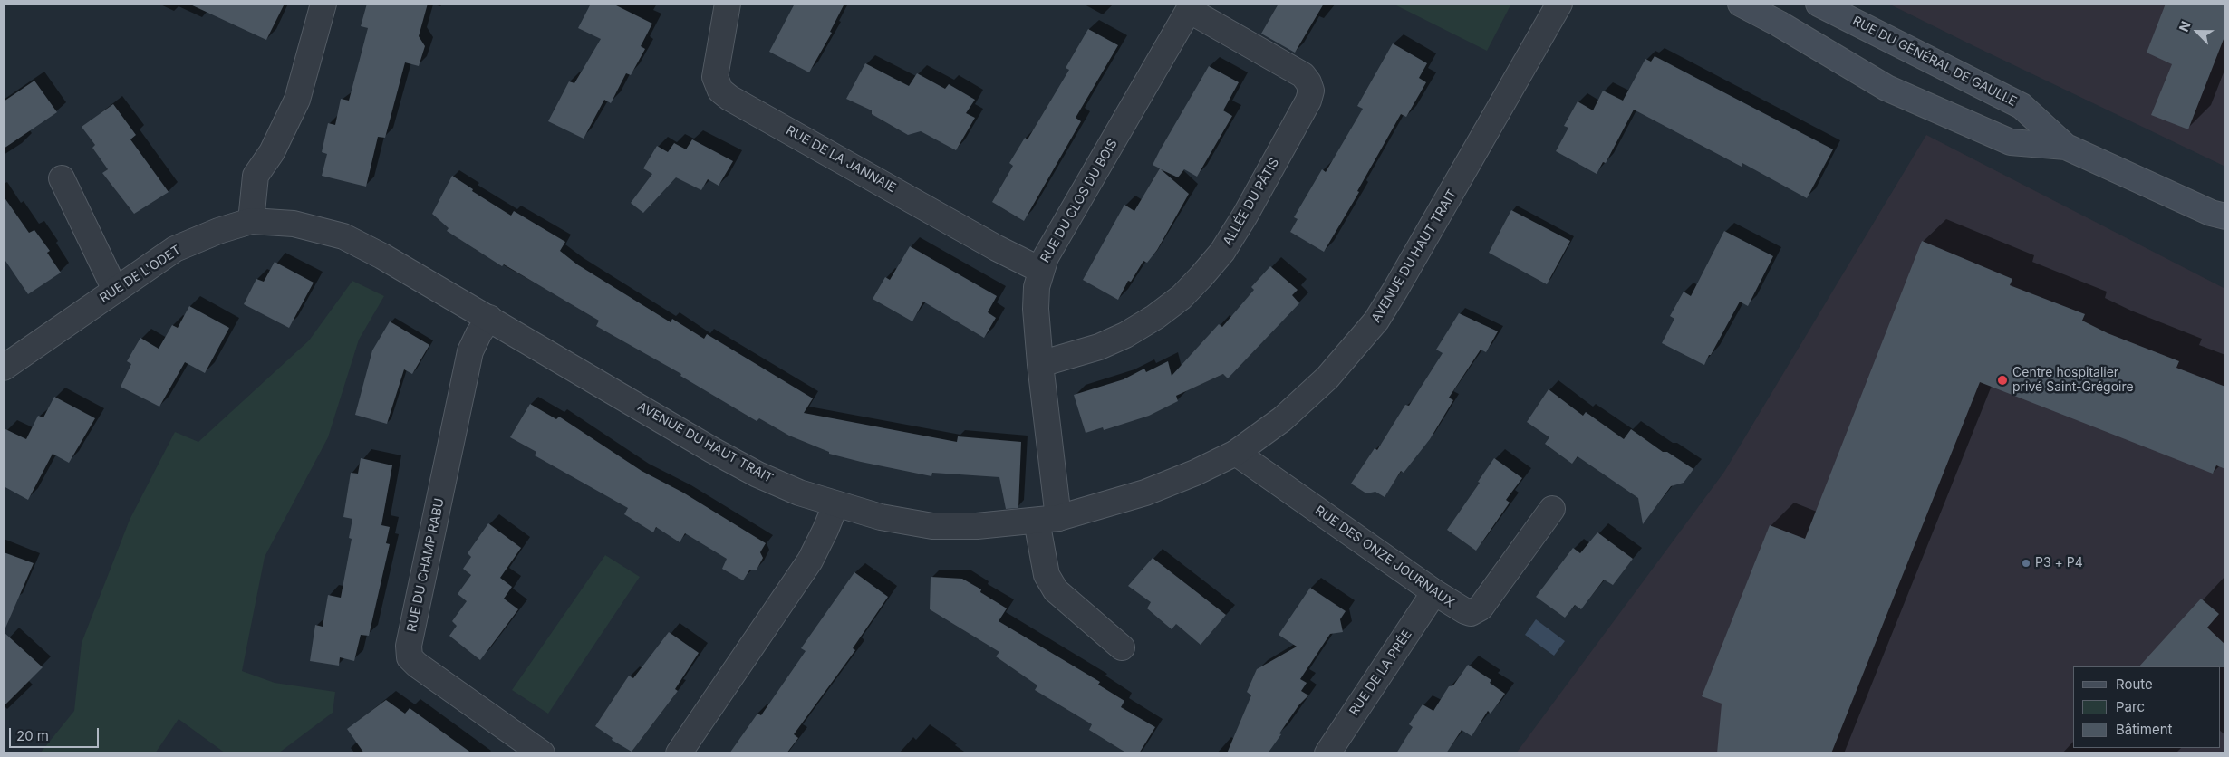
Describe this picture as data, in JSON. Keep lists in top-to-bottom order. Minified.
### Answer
{"streets":{"main road":["RUE DU GÉNÉRAL DE GAULLE"],"street":["RUE DE LA JANNAIE","RUE DU CLOS DU BOIS","ALLÉE DU PÂTIS","AVENUE DU HAUT TRAIT","RUE DE L'ODET","RUE DES ONZE JOURNAUX","RUE DU CHAMP RABU","RUE DE LA PRÉE"]},"crossings":[["RUE DE LA JANNAIE","RUE DU CLOS DU BOIS"],["RUE DU CLOS DU BOIS","ALLÉE DU PÂTIS"],["RUE DU CLOS DU BOIS","AVENUE DU HAUT TRAIT"],["AVENUE DU HAUT TRAIT","RUE DE L'ODET"],["AVENUE DU HAUT TRAIT","RUE DES ONZE JOURNAUX"],["AVENUE DU HAUT TRAIT","RUE DU CHAMP RABU"],["RUE DES ONZE JOURNAUX","RUE DE LA PRÉE"]],"places":["Centre hospitalier privé Saint-Grégoire","P3 + P4"],"legend":["Route","Parc","Bâtiment"],"scale_bar":"20 m","north":"top left"}
